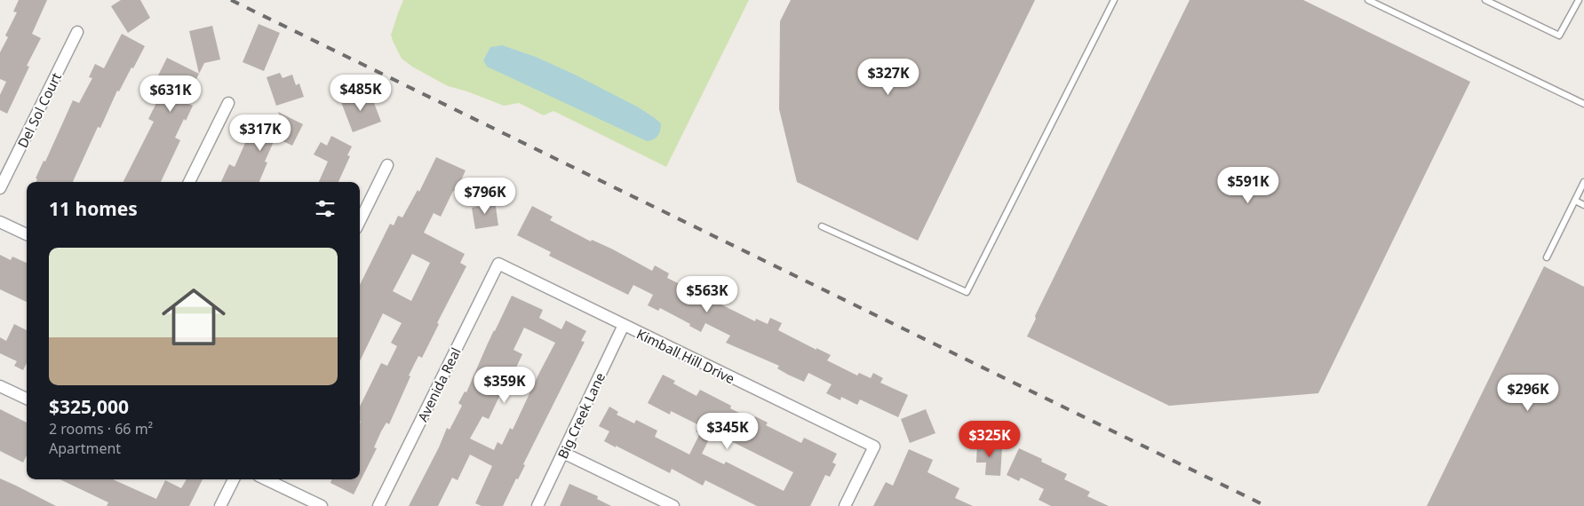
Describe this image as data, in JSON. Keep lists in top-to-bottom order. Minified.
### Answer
{"streets":{"street":["Del Sol Court","Kimball Hill Drive","Avenida Real","Big Creek Lane"]},"crossings":[["Kimball Hill Drive","Avenida Real"],["Kimball Hill Drive","Big Creek Lane"]],"page":{"price":["$327K","$485K","$631K","$317K","$591K","$796K","$563K","$359K","$296K","$345K","$325K"],"heading":"11 homes","list":[{"name":"$325,000","note":"2 rooms · 66 m² · Apartment"}]}}
